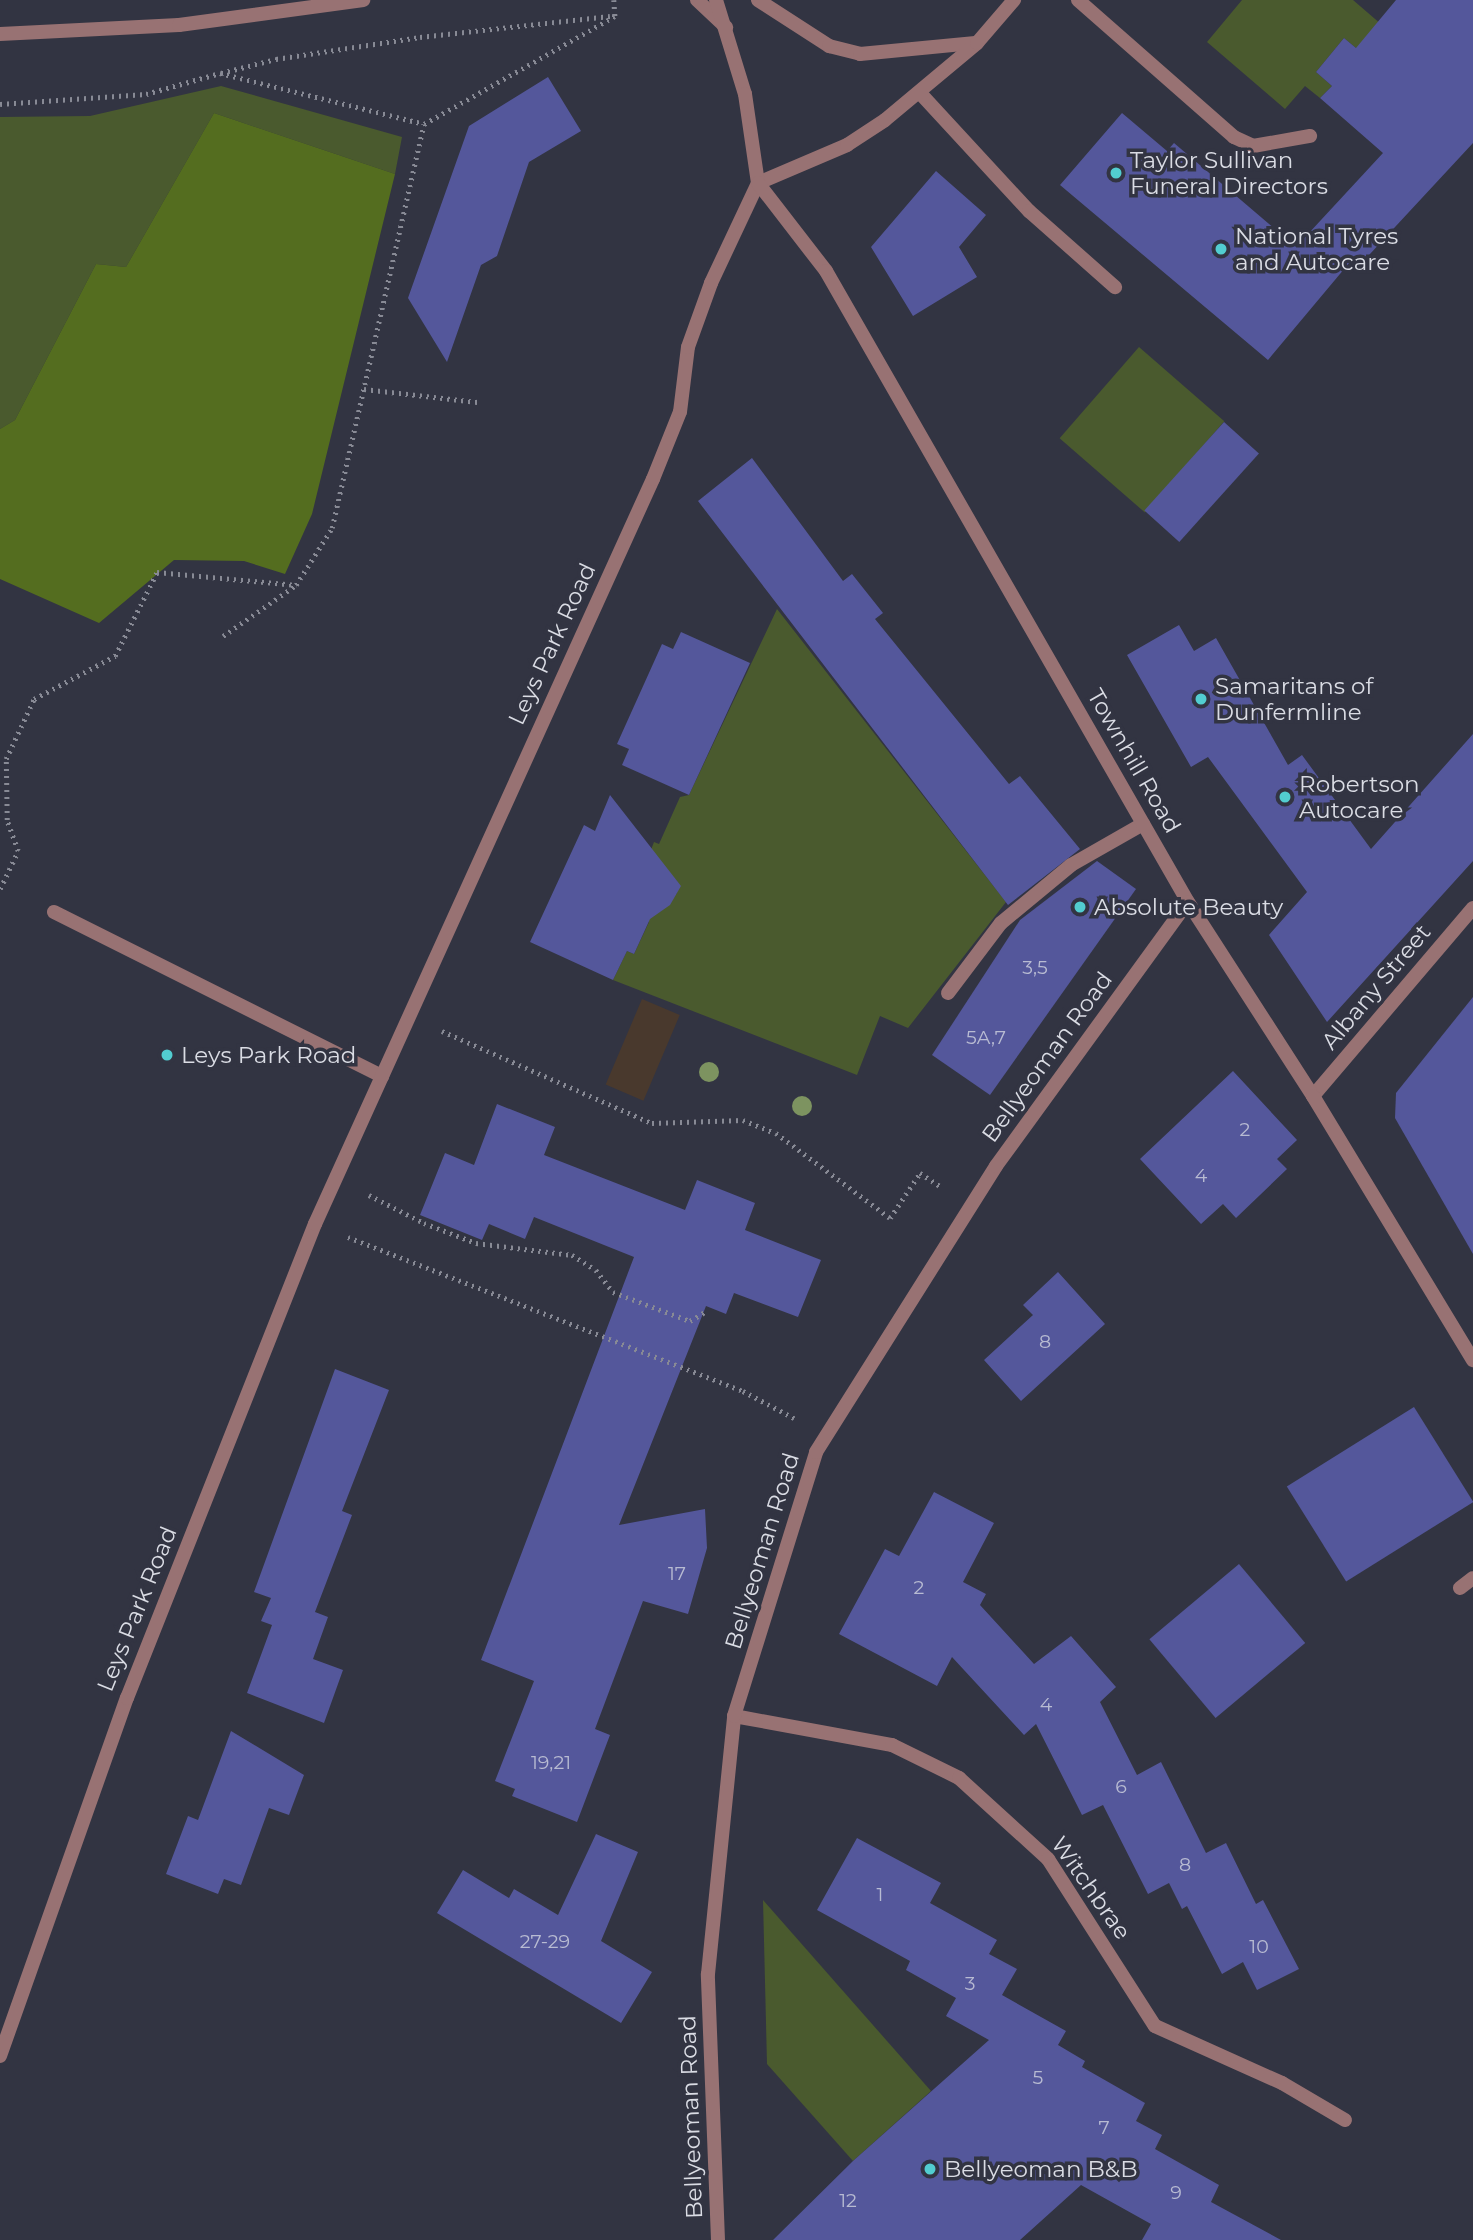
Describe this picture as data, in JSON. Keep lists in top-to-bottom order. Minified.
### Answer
{"streets":{"street":["Leys Park Road","Townhill Road","Albany Street","Bellyeoman Road","Witchbrae"]},"crossings":[["Leys Park Road","Townhill Road"],["Townhill Road","Albany Street"],["Townhill Road","Bellyeoman Road"],["Bellyeoman Road","Witchbrae"]],"places":["Taylor Sullivan Funeral Directors","National Tyres and Autocare","Samaritans of Dunfermline","Robertson Autocare","Absolute Beauty","Leys Park Road","Bellyeoman B&B"],"house_numbers":["3,5","5A,7","2","4","8","17","2","4","19,21","6","8","1","27-29","10","3","5","7","9","12"]}
